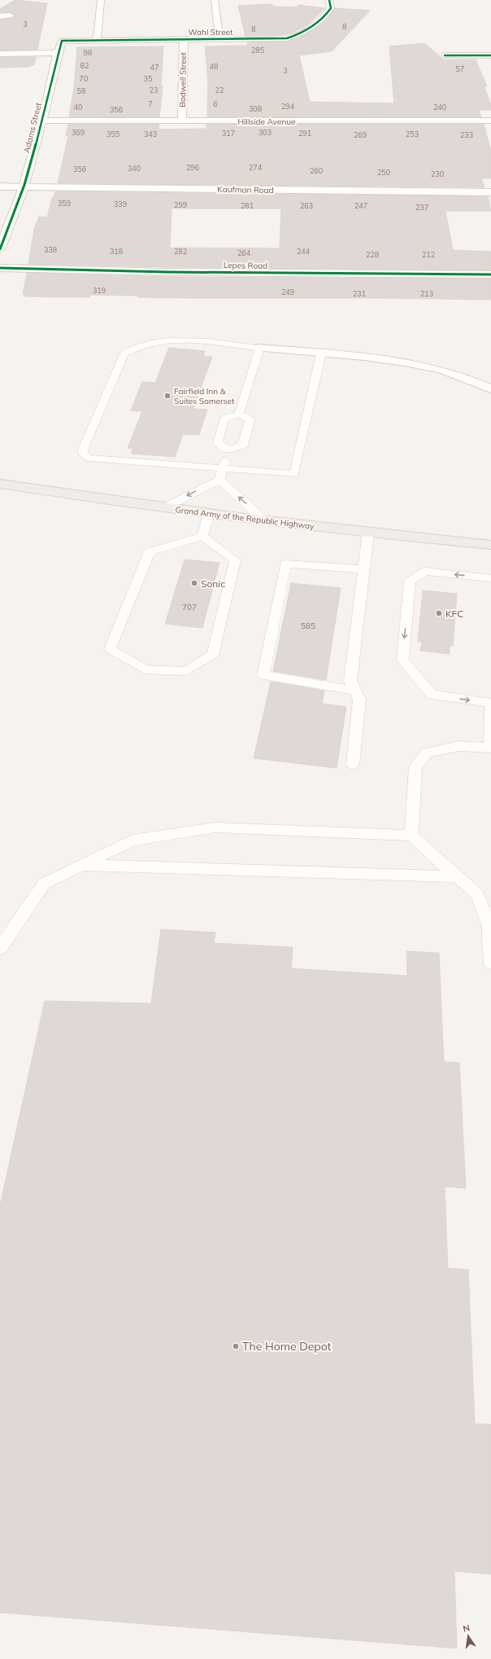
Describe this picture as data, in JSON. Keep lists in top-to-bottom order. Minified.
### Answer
{"streets":{"main road":["Grand Army of the Republic Highway"],"street":["Wahl Street","Bodwell Street","Hillside Avenue","Adams Street","Kaufman Road","Lepes Road"]},"crossings":[["Wahl Street","Bodwell Street"],["Wahl Street","Adams Street"],["Bodwell Street","Hillside Avenue"],["Hillside Avenue","Adams Street"],["Adams Street","Kaufman Road"]],"places":["Fairfield Inn & Suites Somerset","Sonic","KFC","The Home Depot"],"house_numbers":["3","8","8","285","98","82","48","47","57","3","70","35","23","22","58","7","6","294","40","240","308","356","369","303","317","291","355","343","253","269","233","296","274","340","356","260","250","230","359","339","299","281","263","247","237","338","318","282","244","264","228","212","319","249","231","213","707","585"],"north":"top"}
